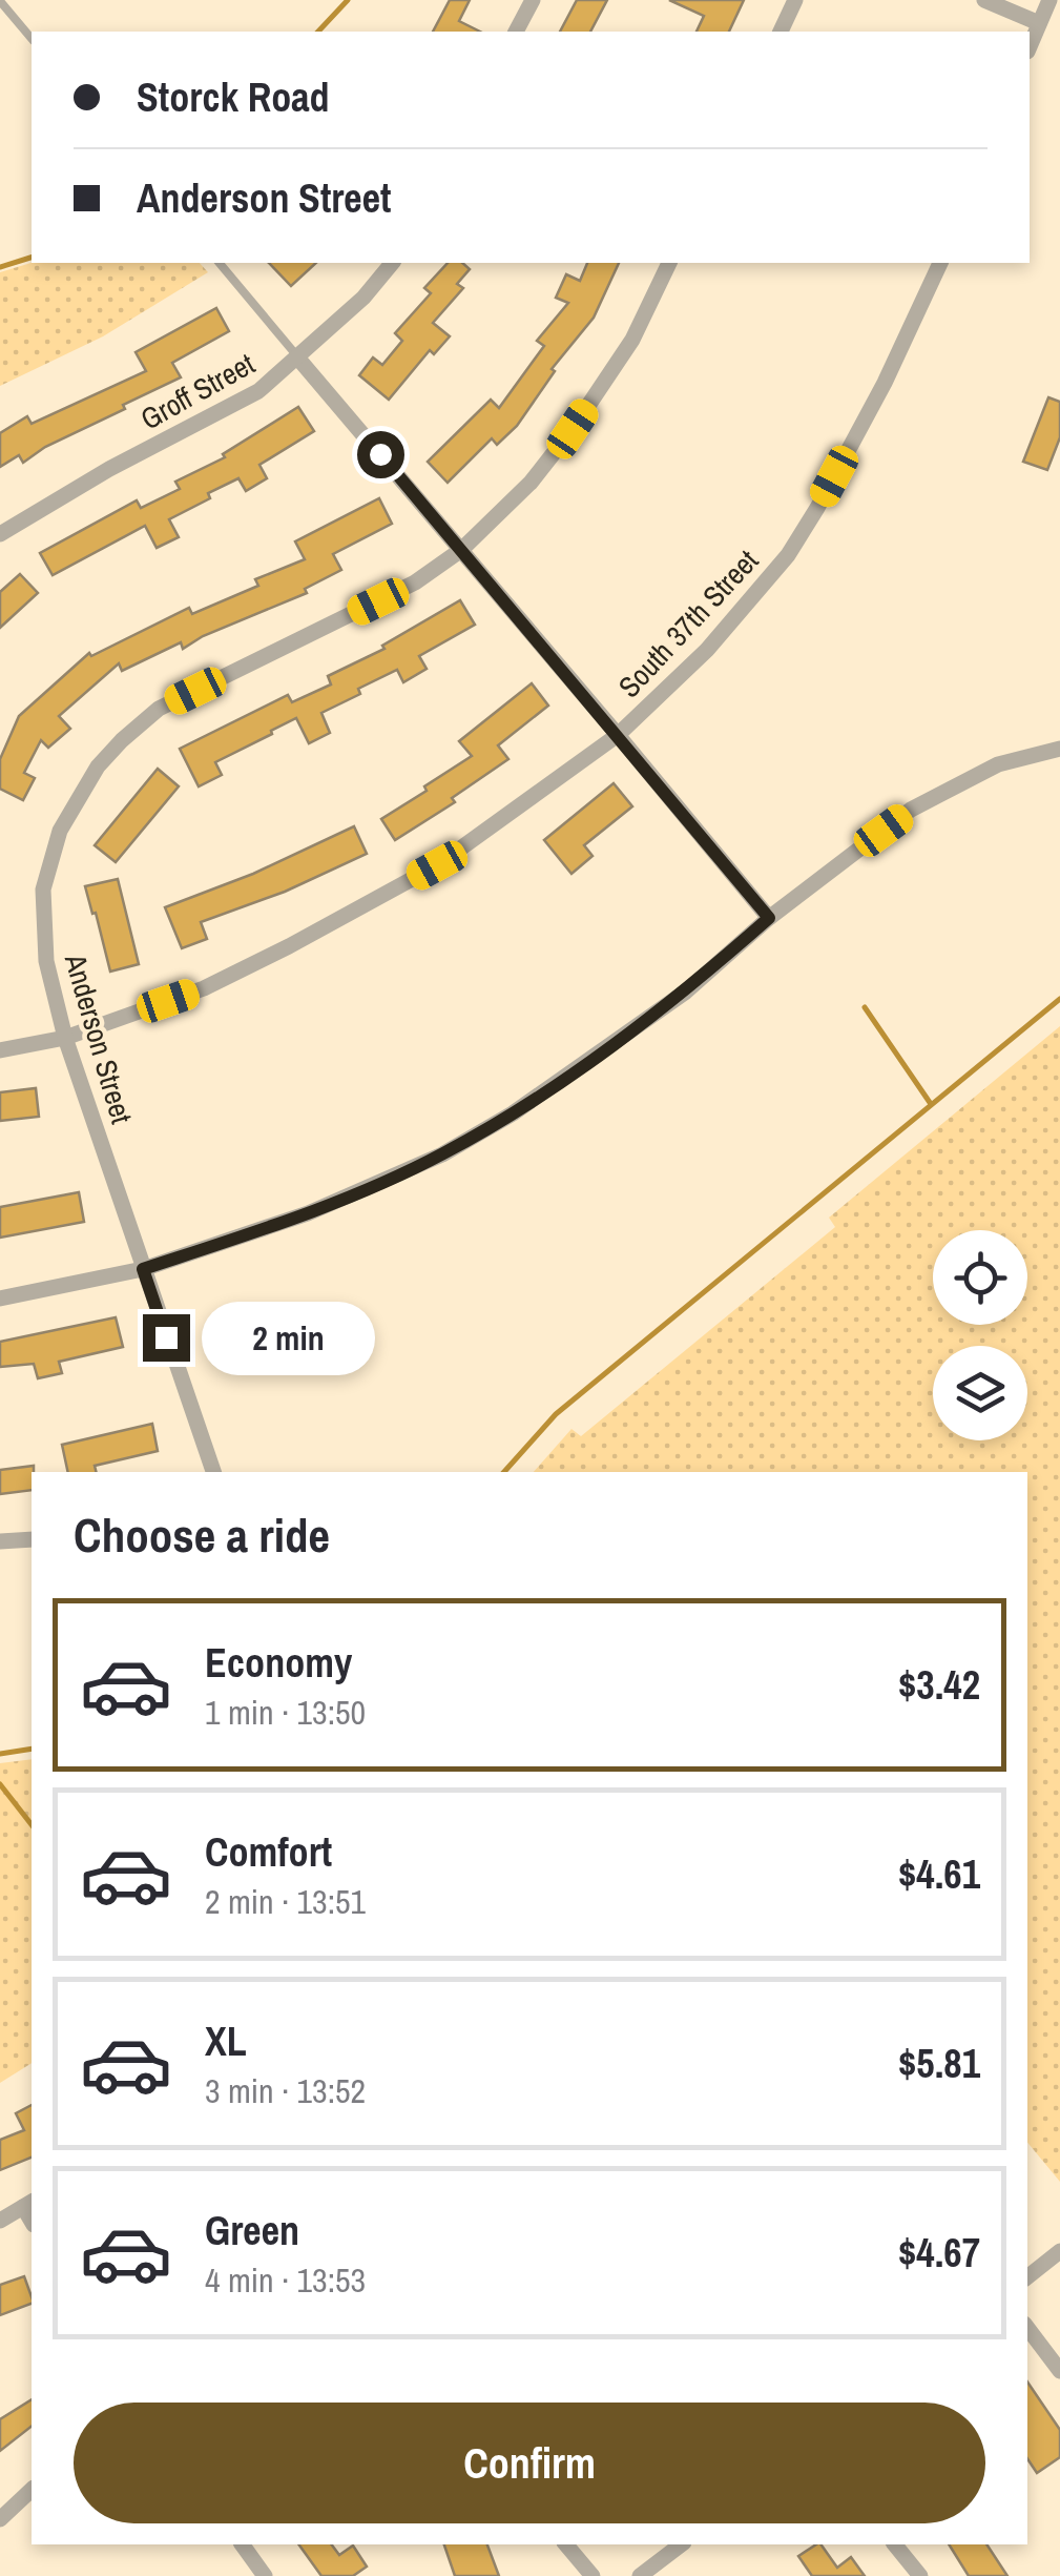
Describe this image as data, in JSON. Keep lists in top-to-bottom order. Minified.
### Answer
{"streets":{"street":["Groff Street","South 37th Street","Anderson Street"]},"crossings":[["South 37th Street","Anderson Street"]],"page":{"banner":["Storck Road","Anderson Street"],"bubble":"2 min","heading":"Choose a ride","list":[{"name":"Economy","note":"1 min · 13:50","value":"$3.42"},{"name":"Comfort","note":"2 min · 13:51","value":"$4.61"},{"name":"XL","note":"3 min · 13:52","value":"$5.81"},{"name":"Green","note":"4 min · 13:53","value":"$4.67"}],"buttons":"Confirm"}}
